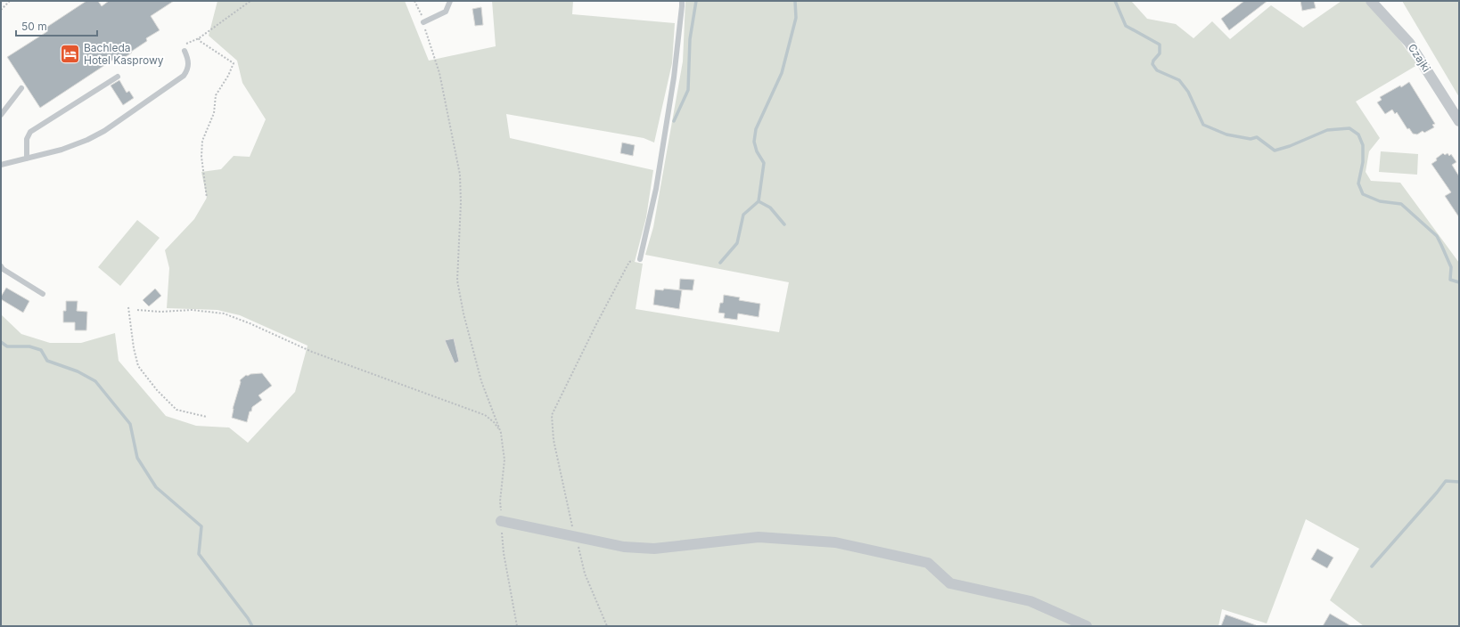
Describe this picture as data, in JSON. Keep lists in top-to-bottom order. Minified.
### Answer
{"streets":{"street":["Czajki"]},"places":{"hotel":["Bachleda Hotel Kasprowy"]},"scale_bar":"50 m"}
